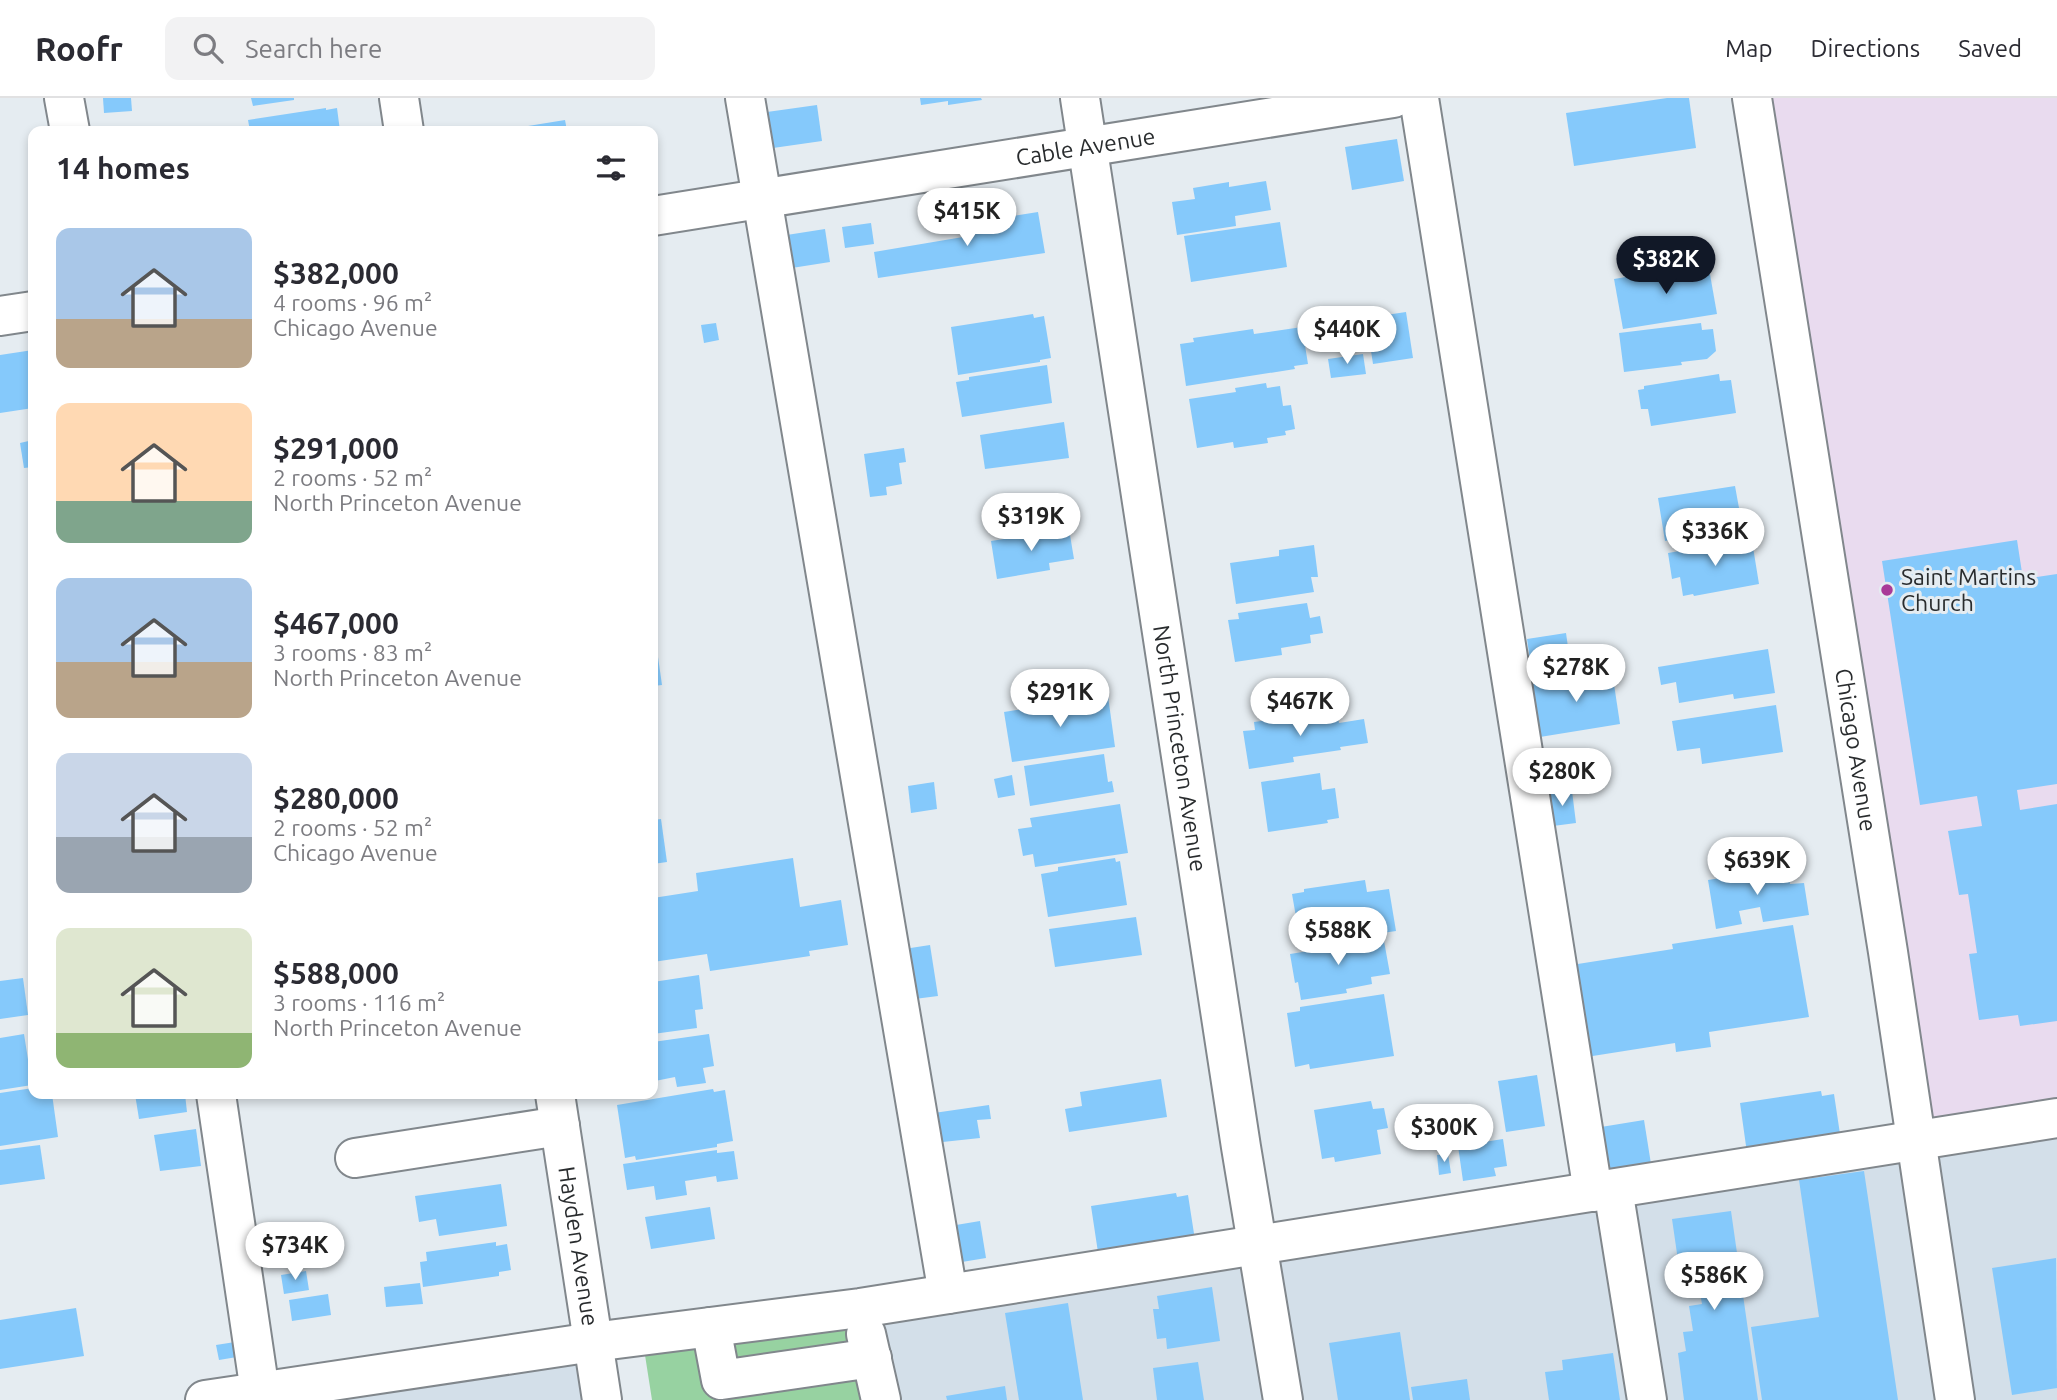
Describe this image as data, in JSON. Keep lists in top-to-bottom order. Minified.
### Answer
{"streets":{"street":["Cable Avenue","North Princeton Avenue","Chicago Avenue","Hayden Avenue"]},"crossings":[["Cable Avenue","North Princeton Avenue"]],"places":["Saint Martins Church"],"page":{"header":"Roofr","search":"Search here","nav":["Map","Directions","Saved"],"heading":"14 homes","price":["$415K","$382K","$440K","$319K","$336K","$278K","$291K","$467K","$280K","$639K","$588K","$300K","$734K","$586K"],"list":[{"name":"$382,000","note":"4 rooms · 96 m² · Chicago Avenue"},{"name":"$291,000","note":"2 rooms · 52 m² · North Princeton Avenue"},{"name":"$467,000","note":"3 rooms · 83 m² · North Princeton Avenue"},{"name":"$280,000","note":"2 rooms · 52 m² · Chicago Avenue"},{"name":"$588,000","note":"3 rooms · 116 m² · North Princeton Avenue"}]}}
